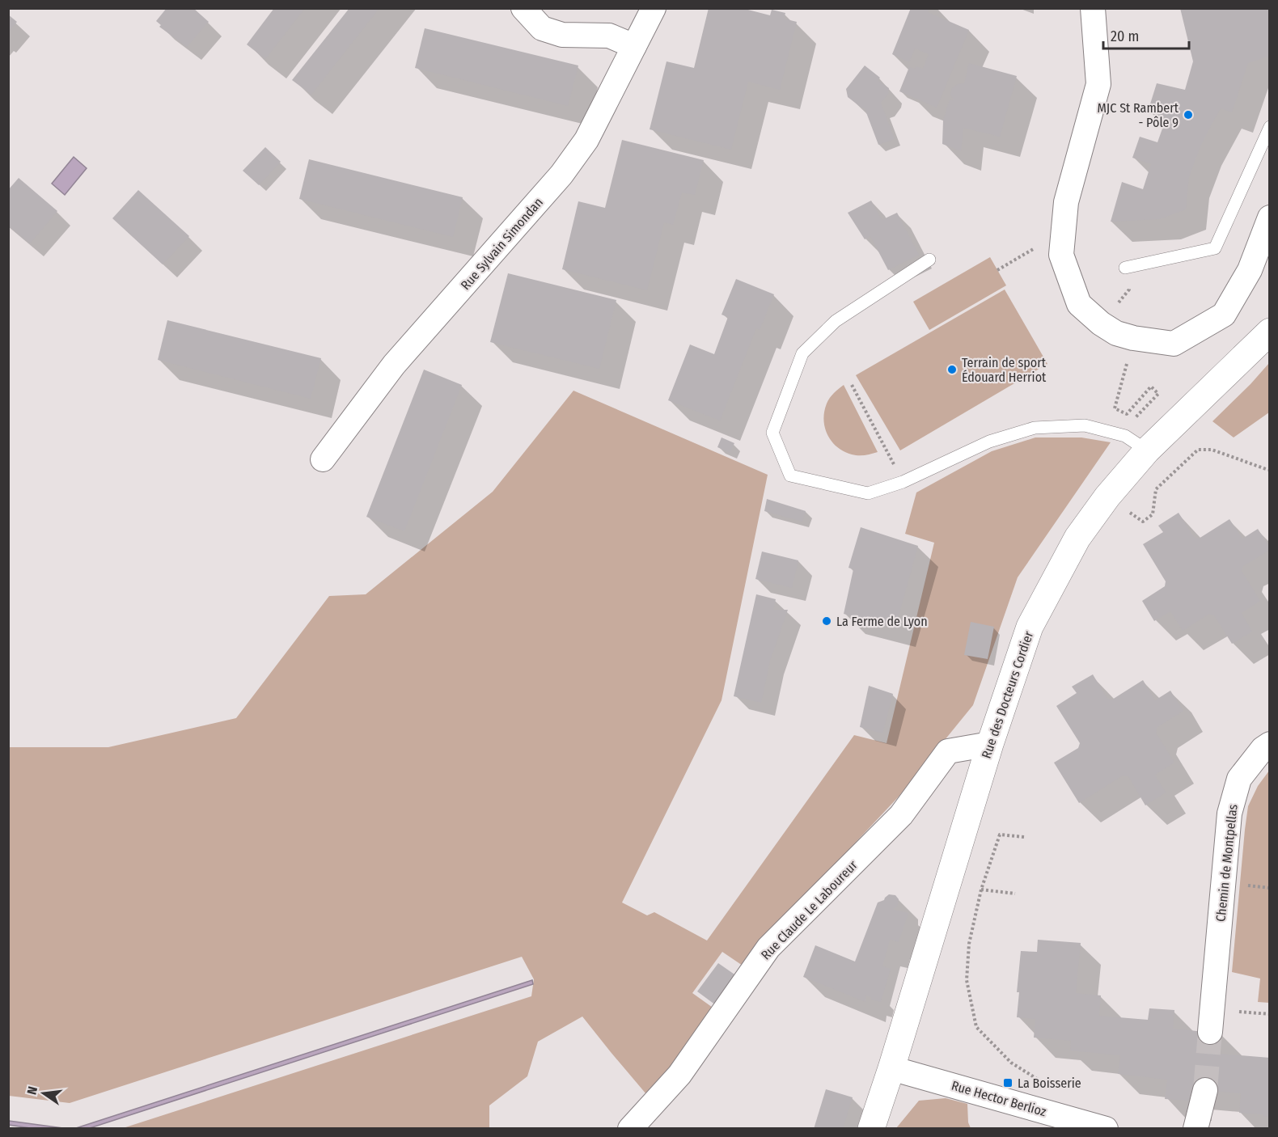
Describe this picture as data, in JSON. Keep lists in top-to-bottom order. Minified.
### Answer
{"streets":{"street":["Rue Sylvain Simondan","Rue des Docteurs Cordier","Chemin de Montpellas","Rue Claude Le Laboureur","Rue Hector Berlioz"]},"crossings":[["Rue des Docteurs Cordier","Rue Claude Le Laboureur"],["Rue des Docteurs Cordier","Rue Hector Berlioz"]],"places":{"other":["MJC St Rambert - Pôle 9","Terrain de sport Édouard Herriot","La Ferme de Lyon"],"transit":["La Boisserie"]},"scale_bar":"20 m","north":"left"}
